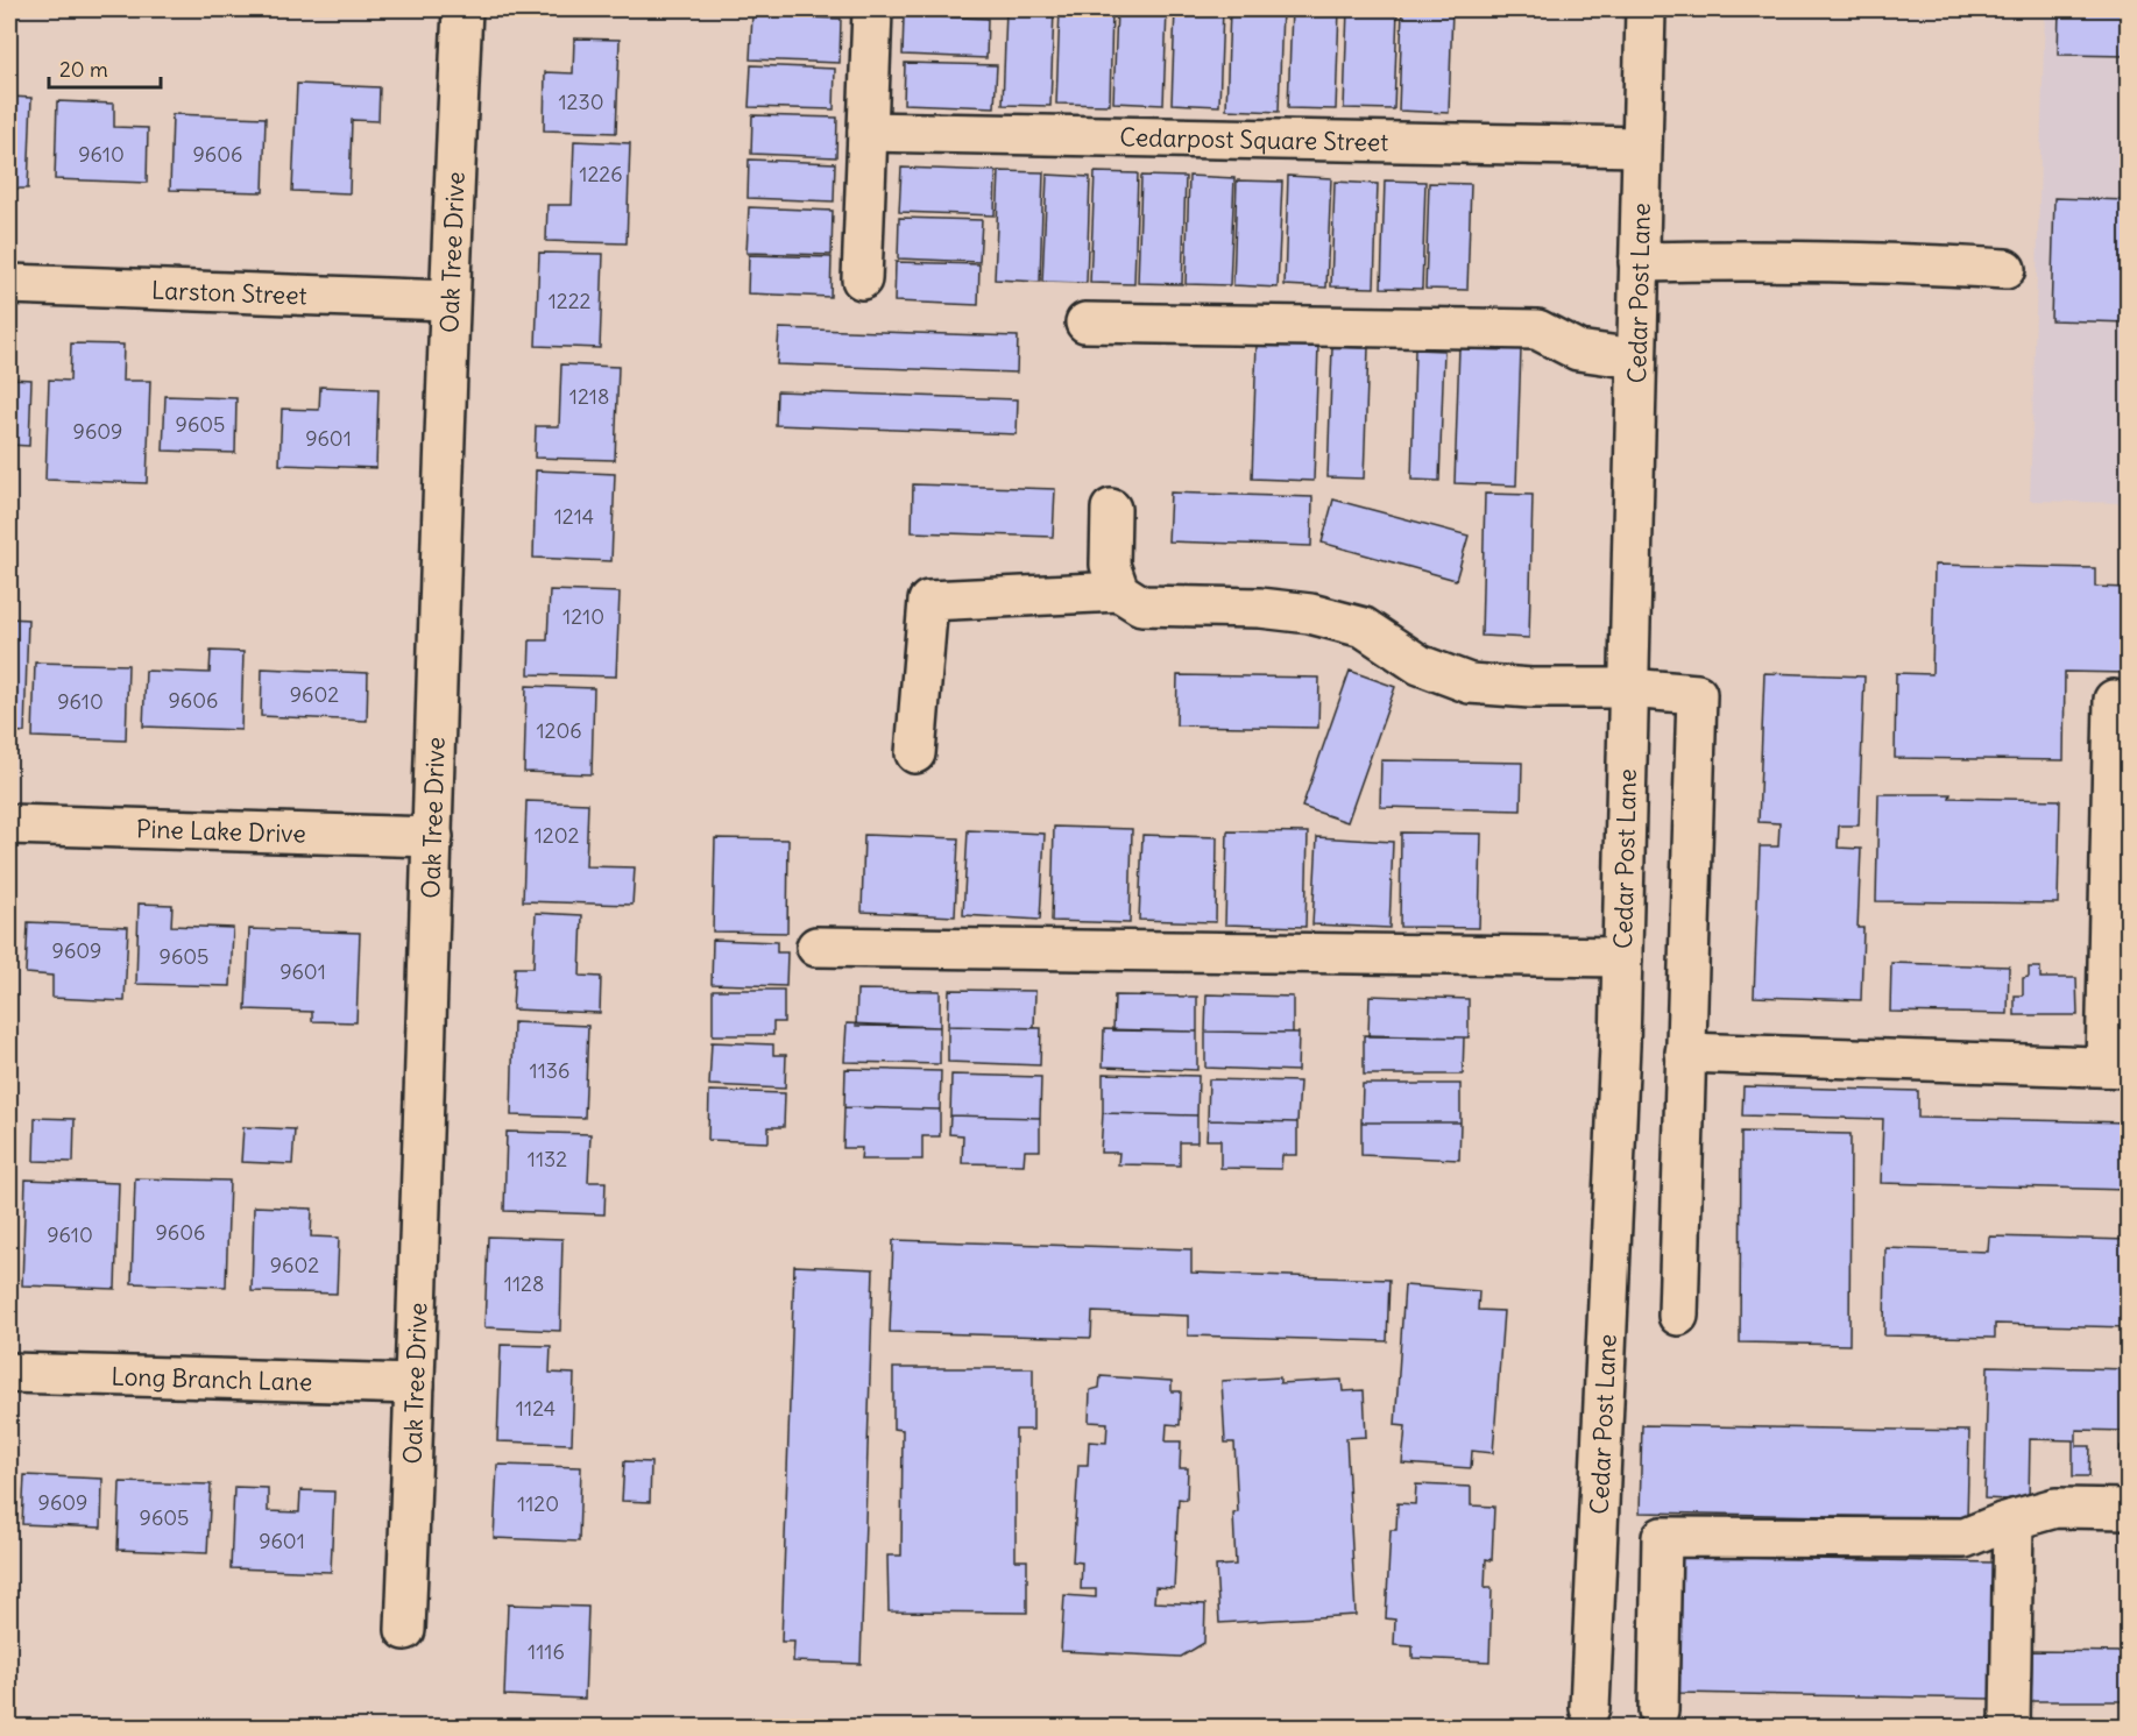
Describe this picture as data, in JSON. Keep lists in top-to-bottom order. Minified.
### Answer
{"streets":{"street":["Cedarpost Square Street","Oak Tree Drive","Larston Street","Cedar Post Lane","Pine Lake Drive","Long Branch Lane"]},"crossings":[["Cedarpost Square Street","Cedar Post Lane"],["Oak Tree Drive","Larston Street"],["Oak Tree Drive","Pine Lake Drive"],["Oak Tree Drive","Long Branch Lane"]],"house_numbers":["1230","9610","9606","1226","1222","1218","9605","9609","9601","1214","1210","9602","9606","9610","1206","1202","9609","9605","9601","1136","1132","9606","9610","9602","1128","1124","9609","1120","9605","9601","1116"],"scale_bar":"20 m"}
